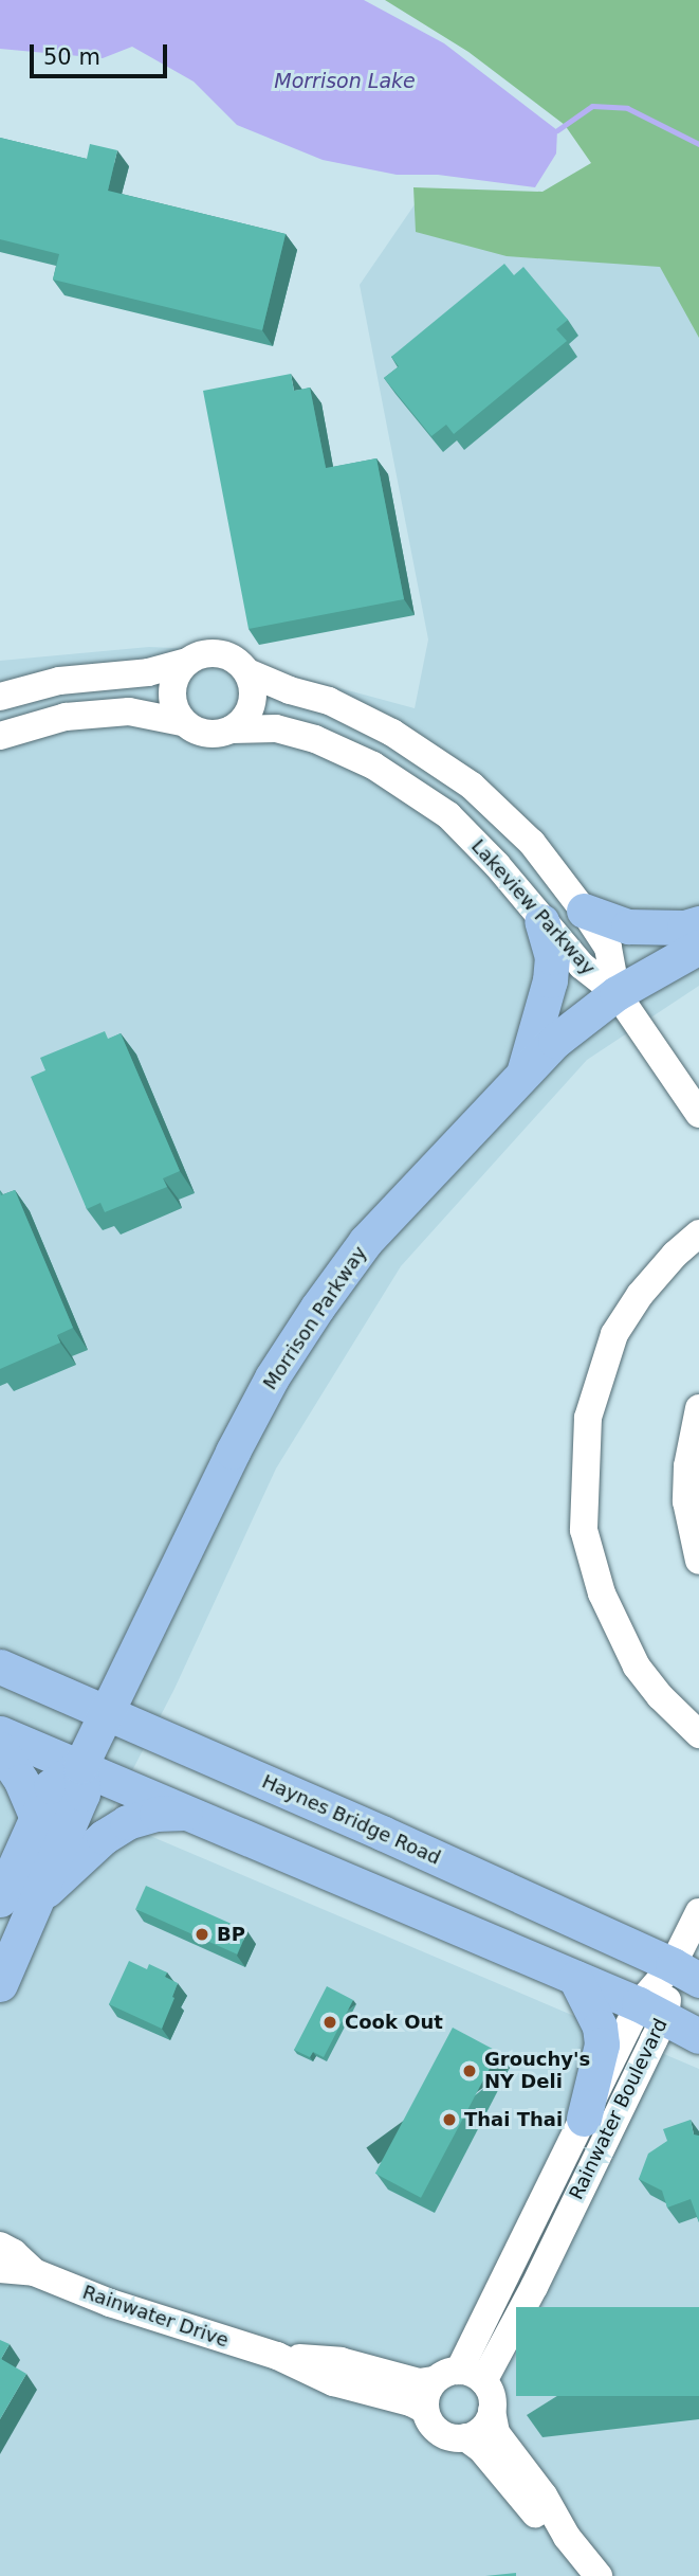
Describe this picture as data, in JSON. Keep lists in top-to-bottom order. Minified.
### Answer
{"streets":{"main road":["Morrison Parkway","Haynes Bridge Road"],"street":["Lakeview Parkway","Rainwater Boulevard","Rainwater Drive"]},"crossings":[["Lakeview Parkway","Morrison Parkway"],["Morrison Parkway","Haynes Bridge Road"],["Haynes Bridge Road","Rainwater Boulevard"],["Rainwater Boulevard","Rainwater Drive"]],"water":["Morrison Lake"],"places":["BP","Cook Out","Grouchy's NY Deli","Thai Thai"],"scale_bar":"50 m"}
